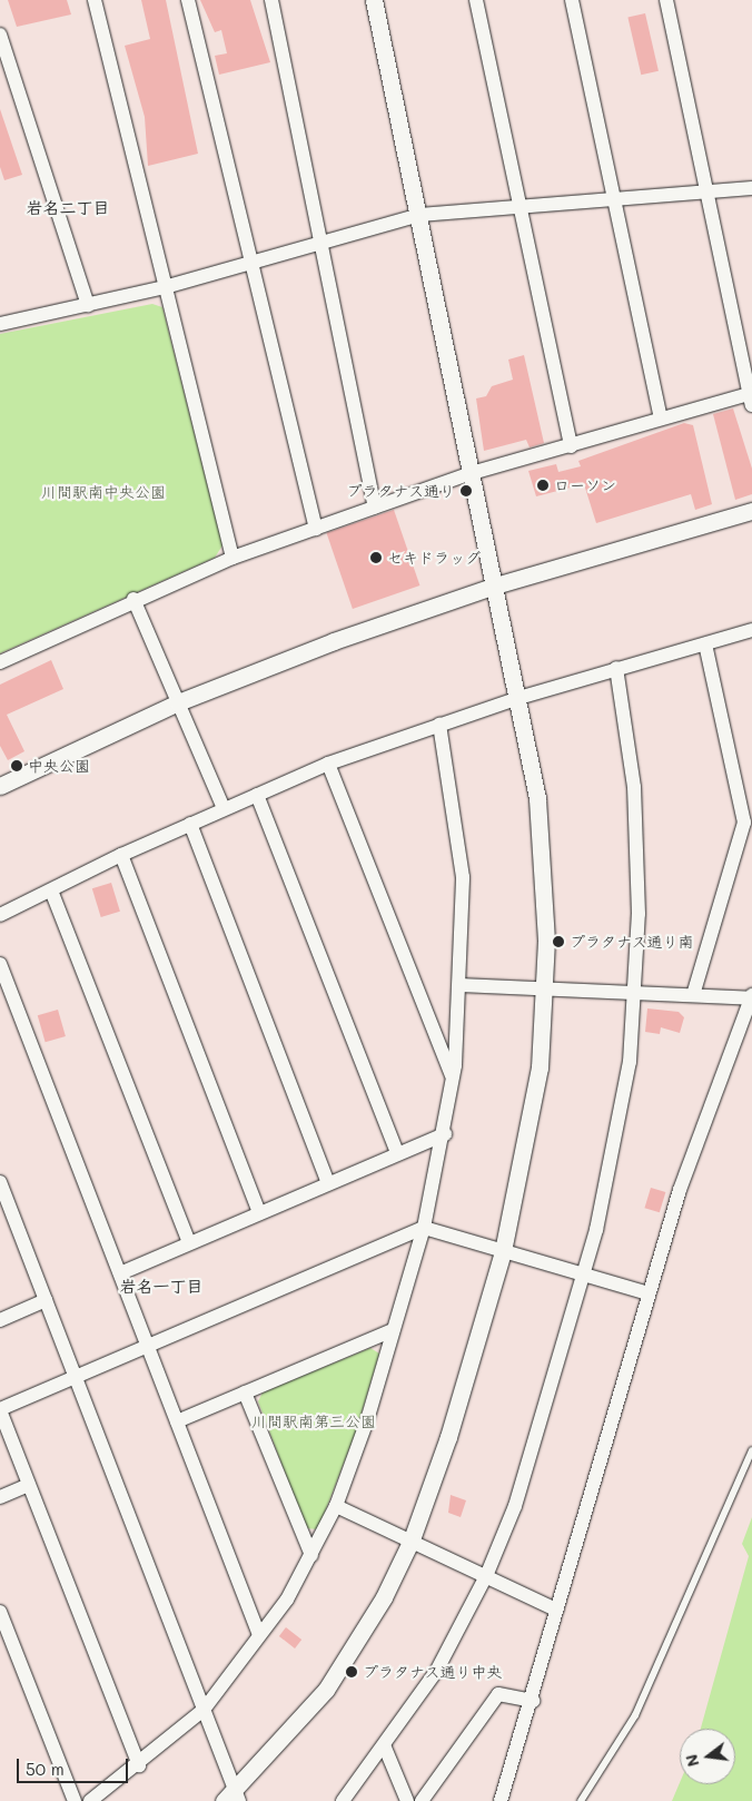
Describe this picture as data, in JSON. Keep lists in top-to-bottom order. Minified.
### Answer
{"districts":["岩名二丁目","岩名一丁目"],"parks":["川間駅南中央公園","川間駅南第三公園"],"places":["ローソン","プラタナス通り","セキドラッグ","中央公園","プラタナス通り南","プラタナス通り中央"],"scale_bar":"50 m","north":"left"}
